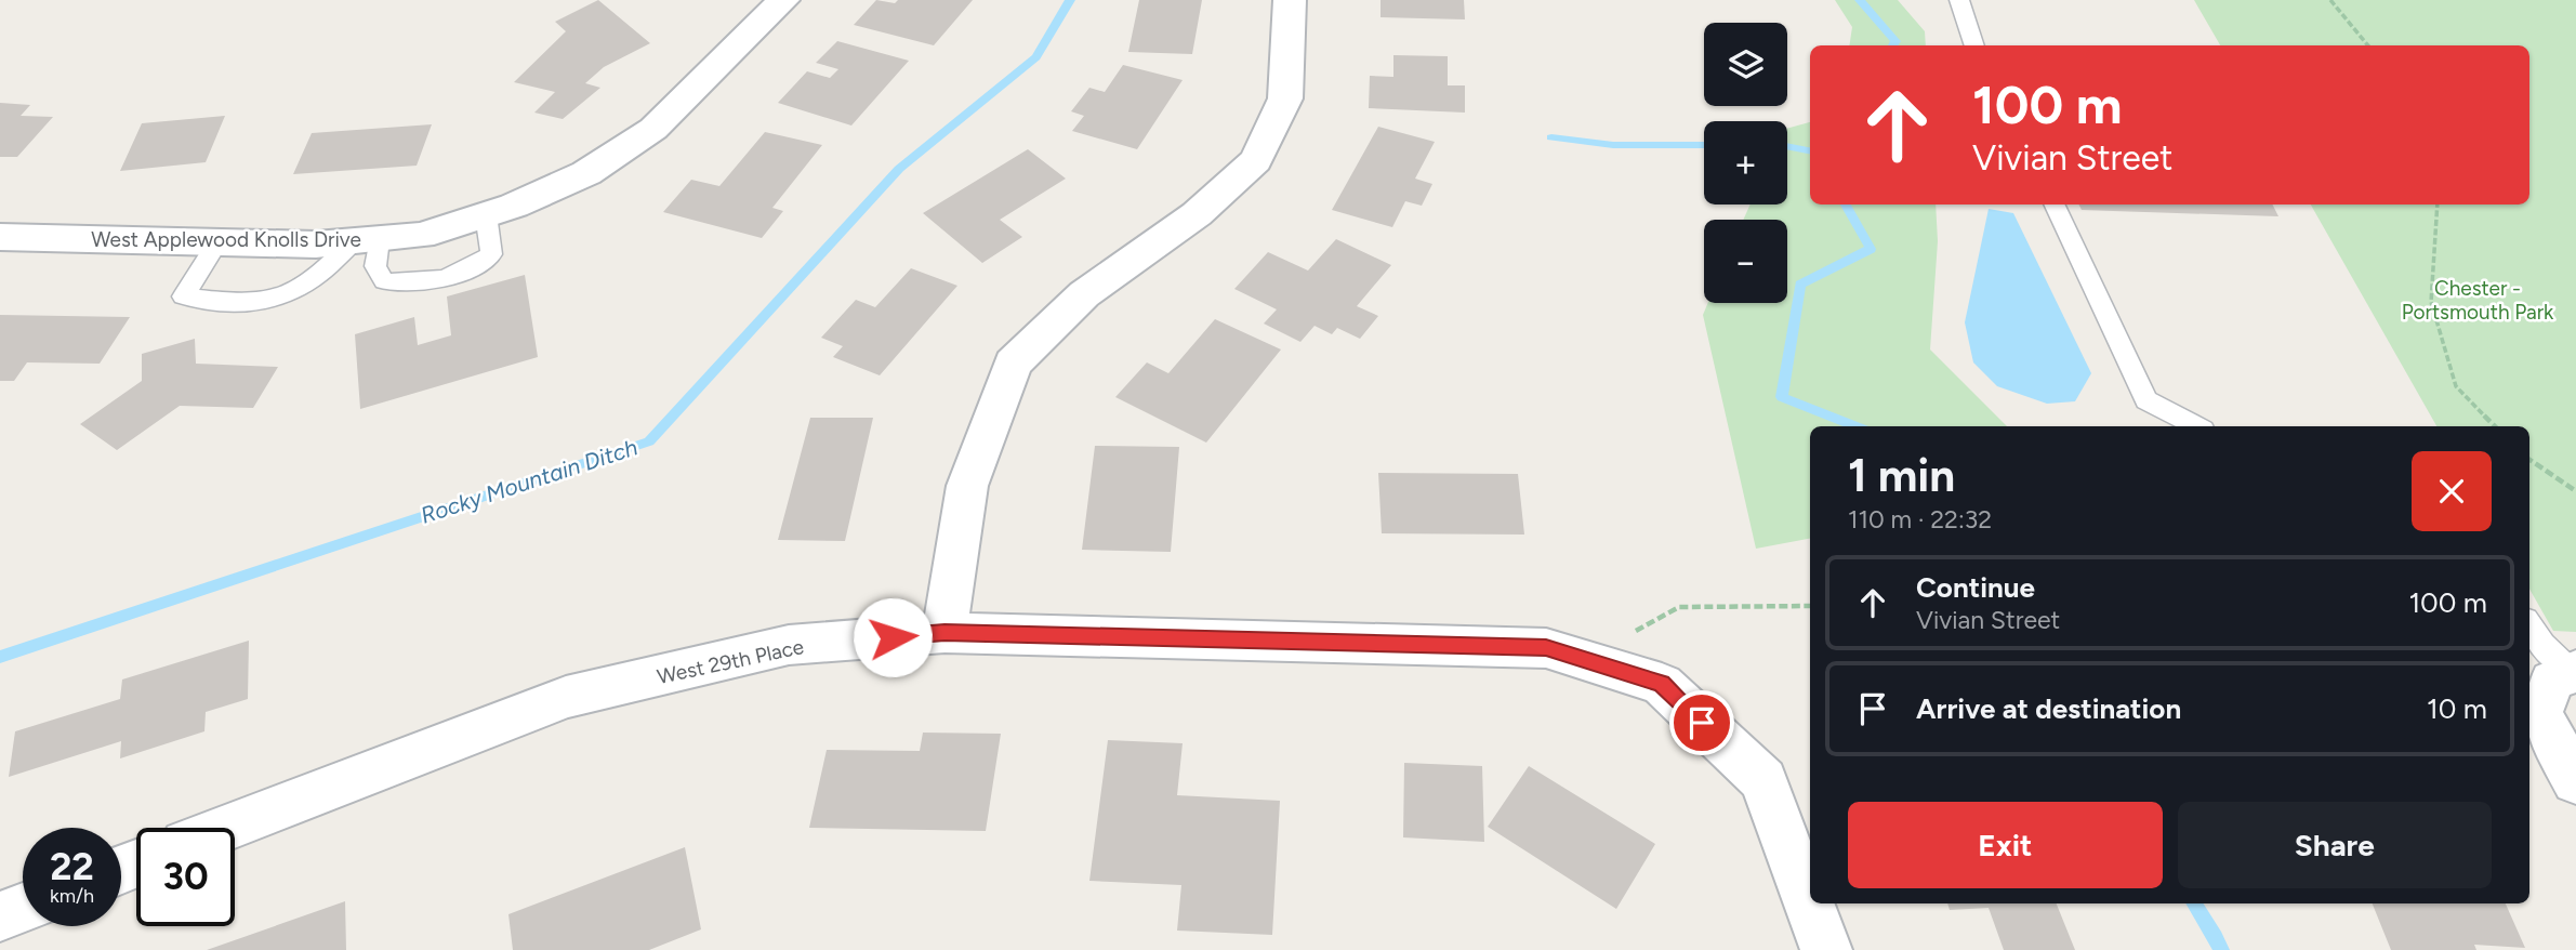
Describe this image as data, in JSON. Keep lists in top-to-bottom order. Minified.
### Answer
{"streets":{"street":["West Applewood Knolls Drive","West 29th Place"]},"water":["Rocky Mountain Ditch"],"parks":["Chester - Portsmouth Park"],"page":{"map_buttons":["+","−"],"turn":["100 m","Vivian Street"],"heading":["1 min","110 m · 22:32"],"list":[{"name":"Continue","note":"Vivian Street","value":"100 m"},{"name":"Arrive at destination","value":"10 m"}],"buttons":["Exit","Share"],"speed":"22 km/h","limit":"30"}}
